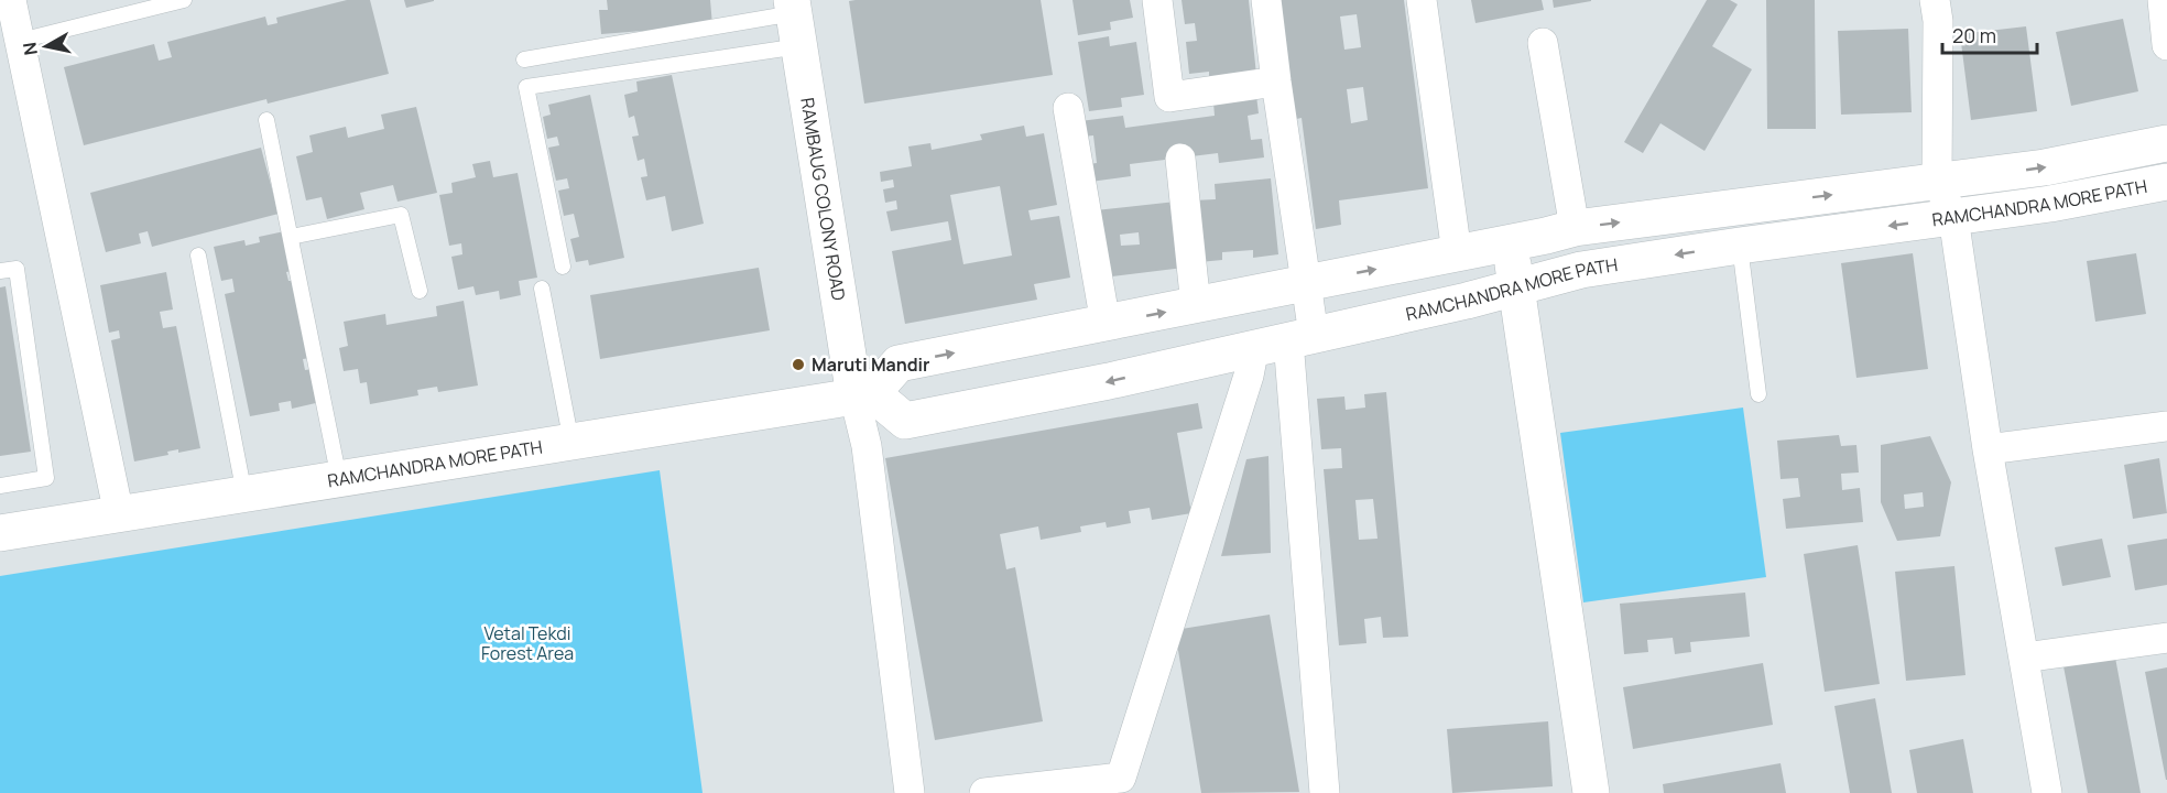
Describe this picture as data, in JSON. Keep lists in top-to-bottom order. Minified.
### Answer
{"streets":{"street":["RAMBAUG COLONY ROAD","RAMCHANDRA MORE PATH"]},"crossings":[["RAMBAUG COLONY ROAD","RAMCHANDRA MORE PATH"]],"parks":["Vetal Tekdi Forest Area"],"places":["Maruti Mandir"],"scale_bar":"20 m","north":"left"}
